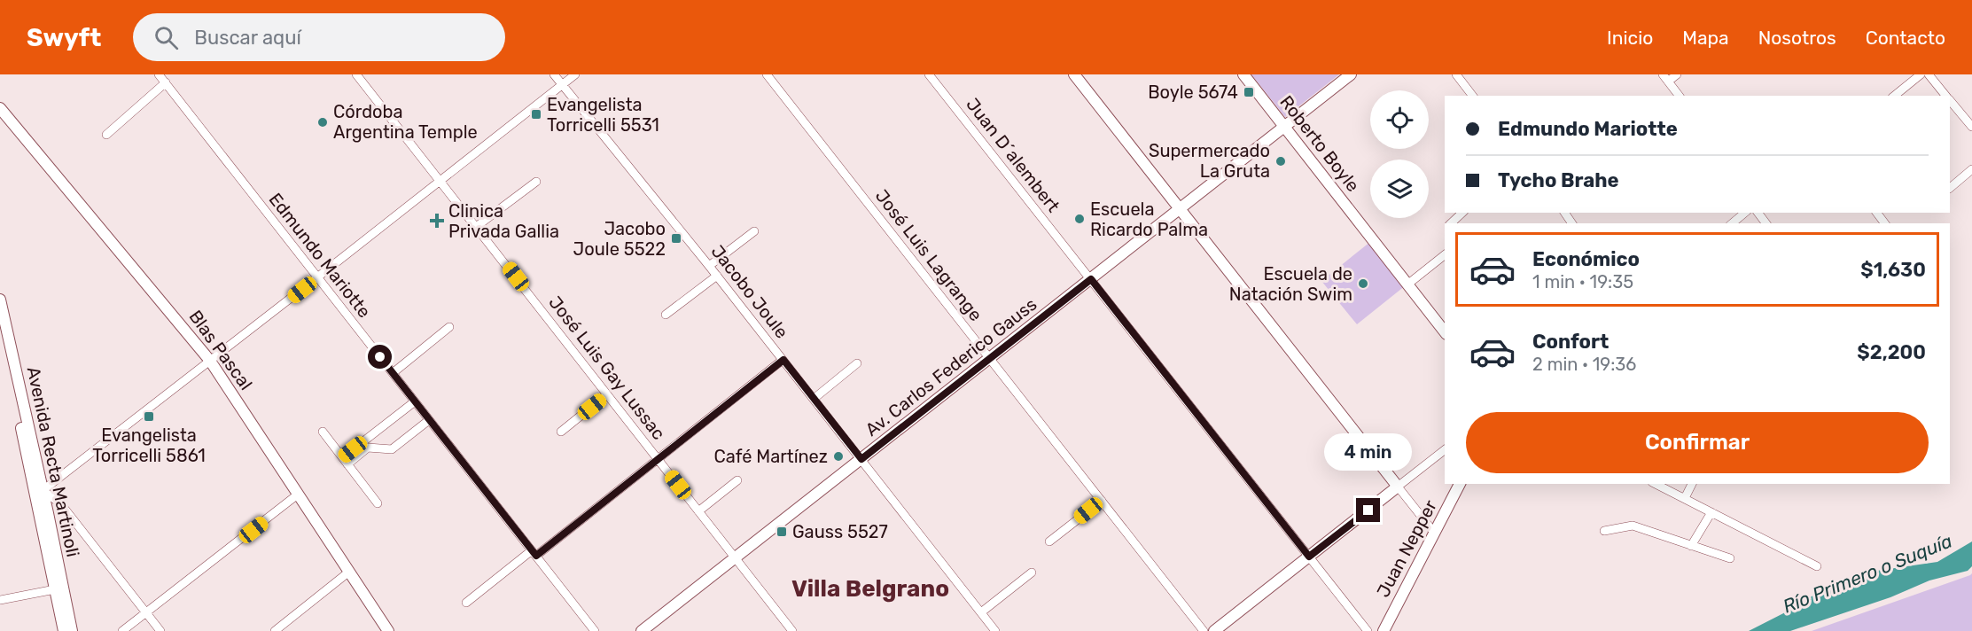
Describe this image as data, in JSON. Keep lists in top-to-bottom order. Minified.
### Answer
{"streets":{"main road":["Roberto Boyle","Blas Pascal","Av. Carlos Federico Gauss","Avenida Recta Martinoli","Juan Nepper"],"street":["Juan D´alembert","Edmundo Mariotte","José Luis Lagrange","Jacobo Joule","José Luis Gay Lussac"]},"crossings":[["Roberto Boyle","Av. Carlos Federico Gauss"],["Juan D´alembert","Av. Carlos Federico Gauss"],["José Luis Lagrange","Av. Carlos Federico Gauss"],["Jacobo Joule","Av. Carlos Federico Gauss"],["Av. Carlos Federico Gauss","José Luis Gay Lussac"]],"districts":["Villa Belgrano"],"water":["Río Primero o Suquía"],"places":{"transit":["Boyle 5674","Evangelista Torricelli 5531","Jacobo Joule 5522","Evangelista Torricelli 5861","Gauss 5527"],"other":["Córdoba Argentina Temple","Supermercado La Gruta","Escuela Ricardo Palma","Escuela de Natación Swim","Café Martínez"],"health":["Clinica Privada Gallia"]},"page":{"header":"Swyft","search":"Buscar aquí","nav":["Inicio","Mapa","Nosotros","Contacto"],"banner":["Edmundo Mariotte","Tycho Brahe"],"list":[{"name":"Económico","note":"1 min · 19:35","value":"$1,630"},{"name":"Confort","note":"2 min · 19:36","value":"$2,200"}],"buttons":"Confirmar","bubble":"4 min"}}
